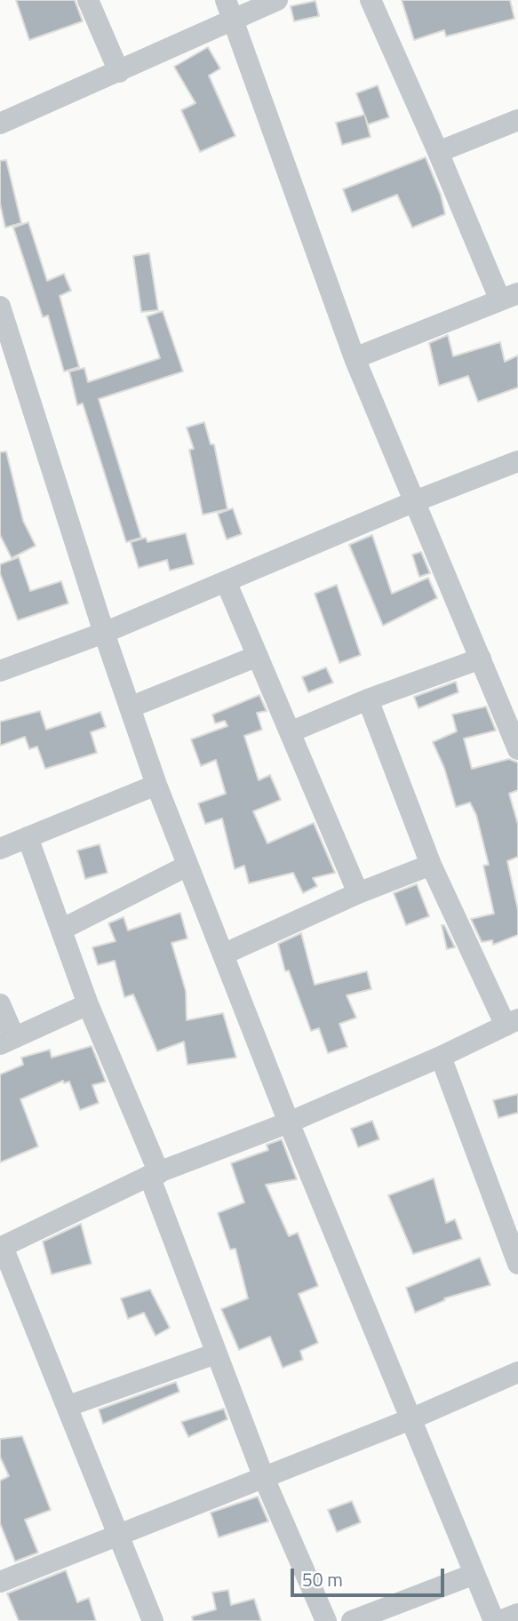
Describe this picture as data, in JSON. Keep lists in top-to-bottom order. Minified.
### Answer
{"scale_bar":"50 m"}
